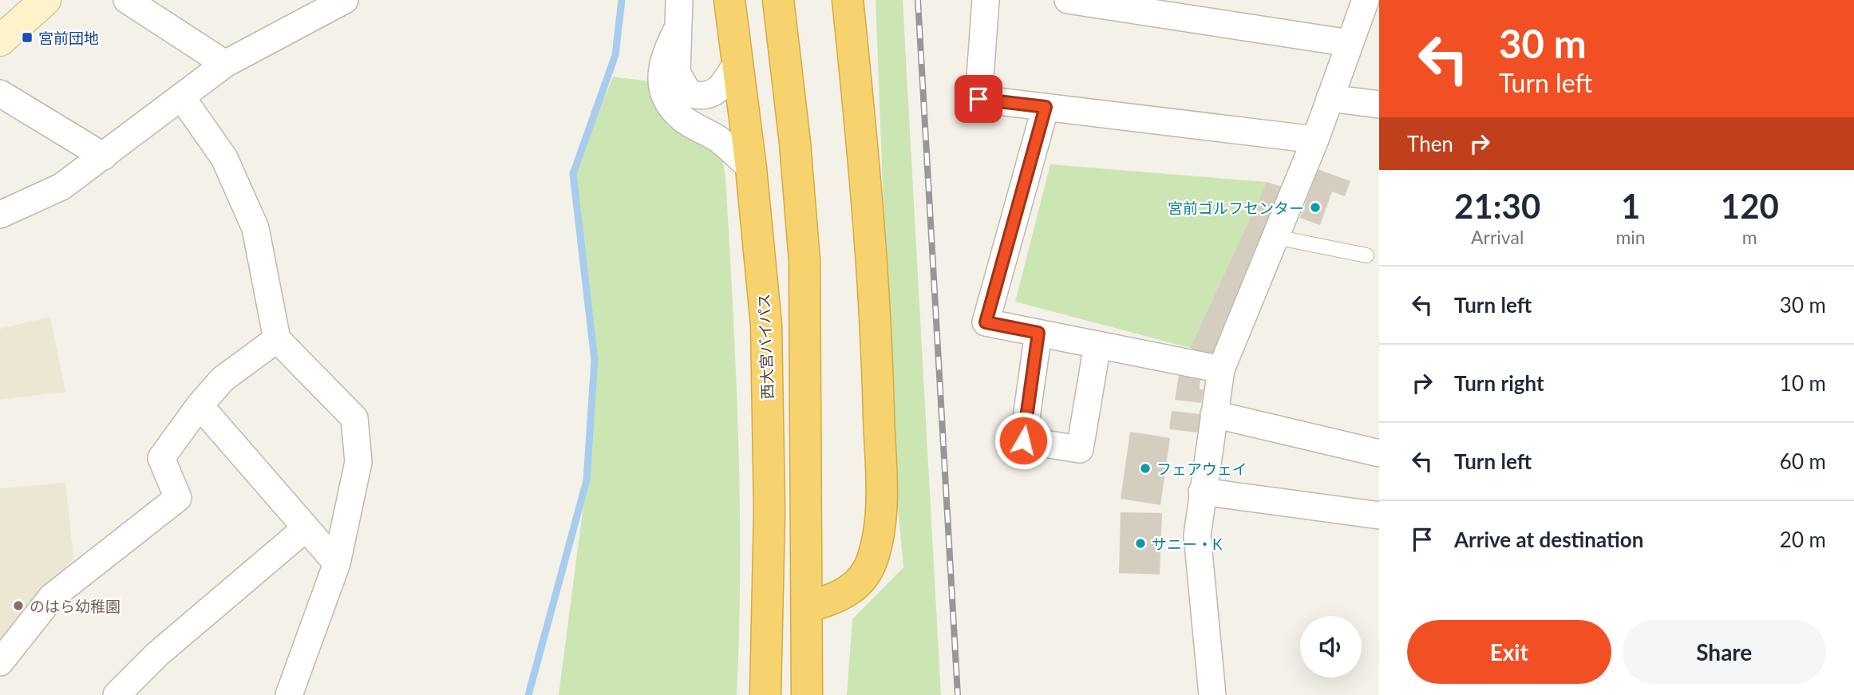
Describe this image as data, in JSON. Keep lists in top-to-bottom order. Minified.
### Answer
{"streets":{"highway":["西大宮バイパス"]},"places":{"transit":["宮前団地"],"other":["宮前ゴルフセンター","フェアウェイ","サニー・K","のはら幼稚園"]},"page":{"turn":["30 m","Turn left"],"then":"Then","eta":["21:30","Arrival","1","min","120","m"],"list":[{"name":"Turn left","value":"30 m"},{"name":"Turn right","value":"10 m"},{"name":"Turn left","value":"60 m"},{"name":"Arrive at destination","value":"20 m"}],"buttons":["Exit","Share"]}}
